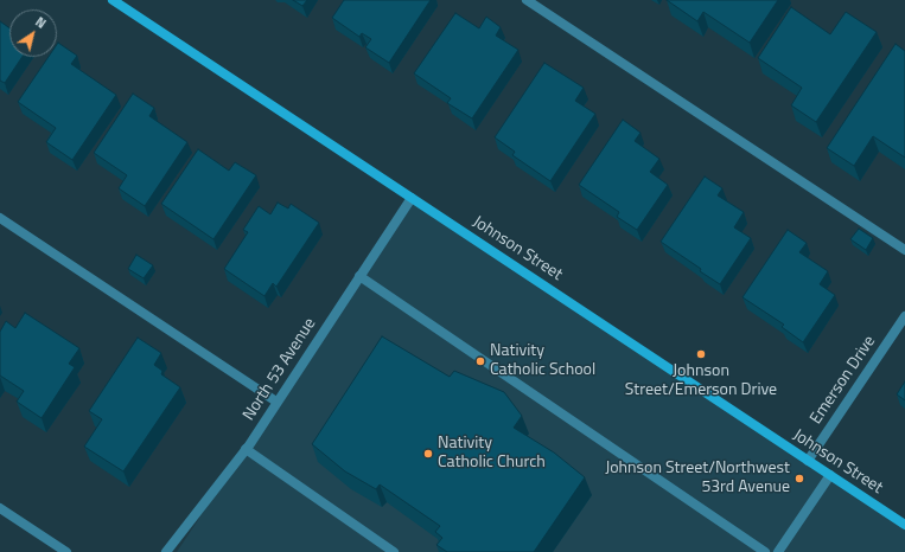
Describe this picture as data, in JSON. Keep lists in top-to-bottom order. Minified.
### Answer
{"streets":{"street":["Johnson Street","North 53 Avenue","Emerson Drive"]},"crossings":[["Johnson Street","North 53 Avenue"],["Johnson Street","Emerson Drive"]],"places":["Johnson Street/Emerson Drive","Nativity Catholic School","Nativity Catholic Church","Johnson Street/Northwest 53rd Avenue"],"north":"top right"}
